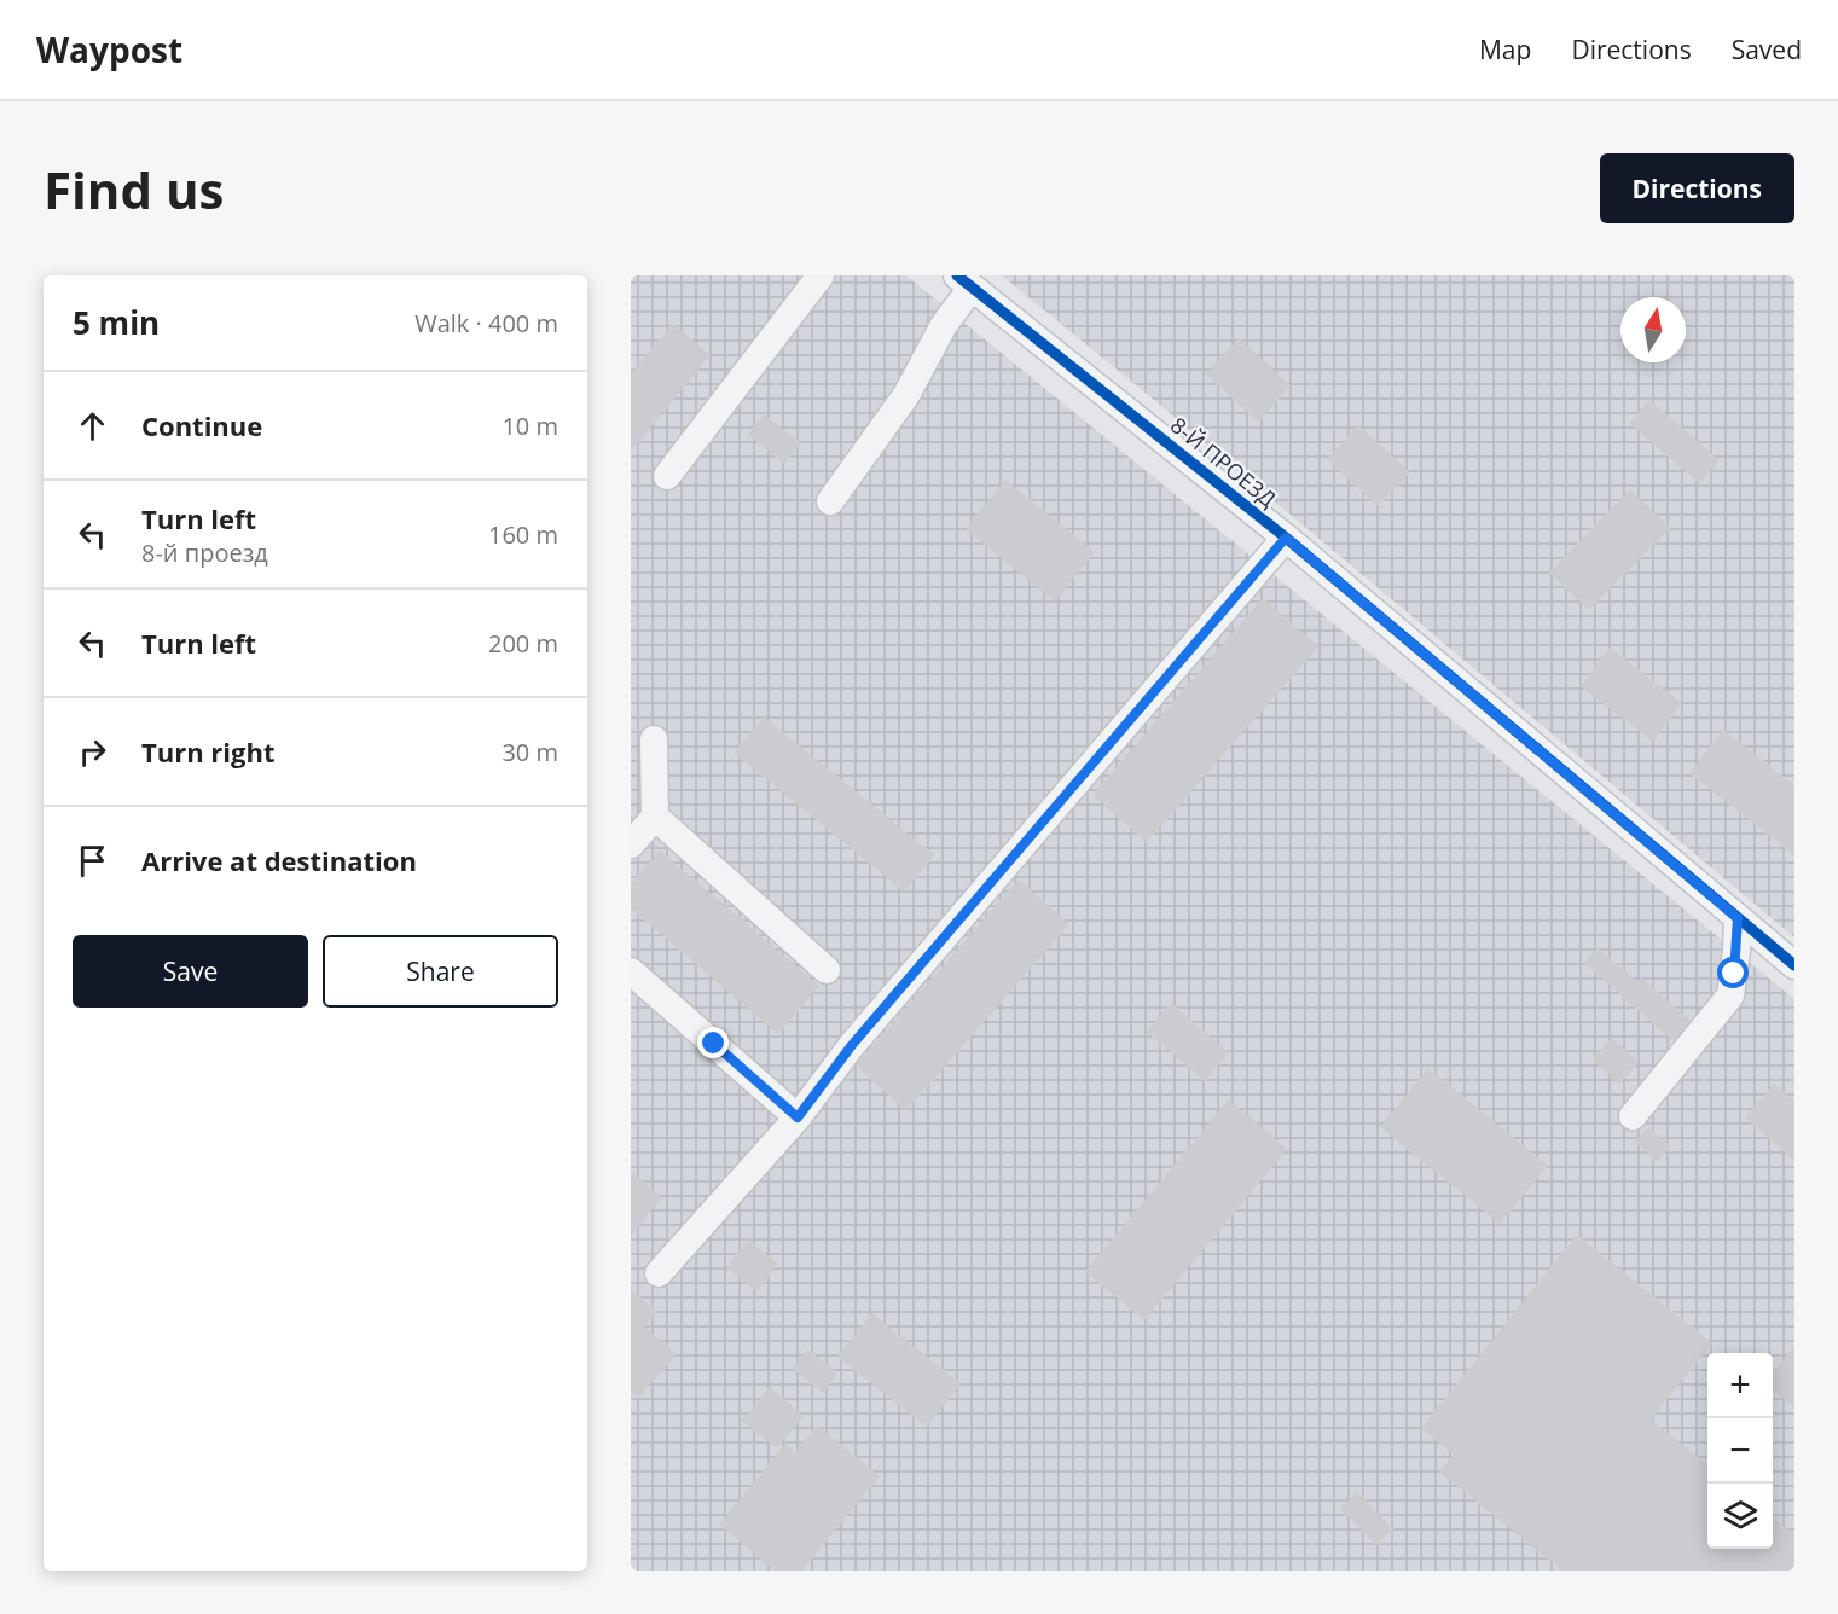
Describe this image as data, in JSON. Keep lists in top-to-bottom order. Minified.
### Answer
{"streets":{"street":["8-Й ПРОЕЗД"]},"north":"top","page":{"header":"Waypost","nav":["Map","Directions","Saved"],"buttons":["Directions",["Save","Share"]],"title":"Find us","heading":["5 min","Walk · 400 m"],"list":[["Continue","10 m"],["Turn left","8-й проезд","160 m"],["Turn left","200 m"],["Turn right","30 m"],"Arrive at destination"],"map_buttons":["+","−"]}}
